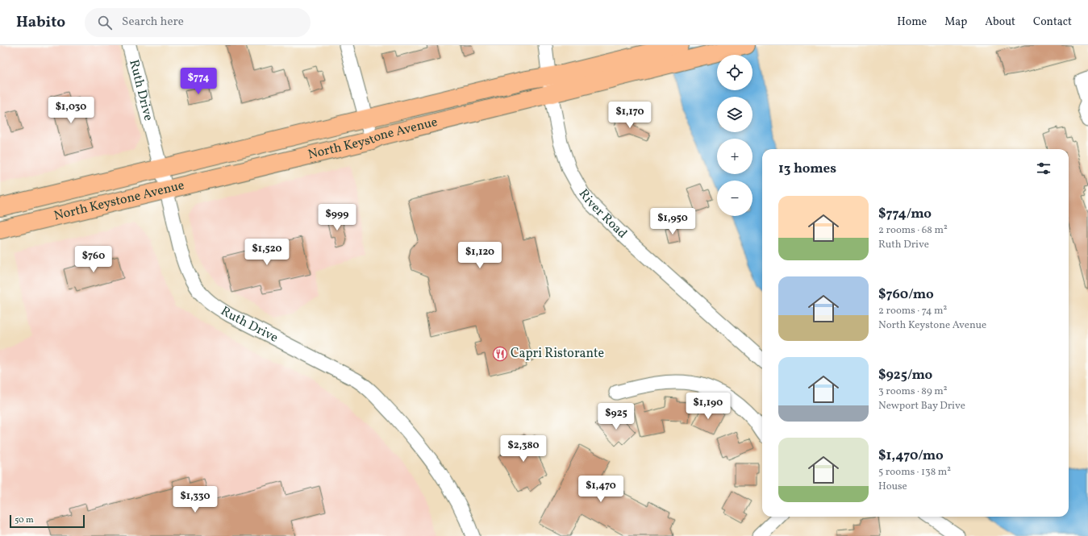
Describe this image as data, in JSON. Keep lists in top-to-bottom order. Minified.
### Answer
{"streets":{"main road":["North Keystone Avenue"],"street":["Ruth Drive","River Road"]},"crossings":[["Ruth Drive","North Keystone Avenue"],["North Keystone Avenue","River Road"]],"places":{"restaurant":["Capri Ristorante"]},"scale_bar":"50 m","page":{"header":"Habito","search":"Search here","nav":["Home","Map","About","Contact"],"map_buttons":["+","−"],"price":["$774","$1,030","$1,170","$999","$1,950","$1,520","$1,120","$760","$1,190","$925","$2,380","$1,470","$1,330"],"heading":"13 homes","list":[{"name":"$774/mo","note":"2 rooms · 68 m² · Ruth Drive"},{"name":"$760/mo","note":"2 rooms · 74 m² · North Keystone Avenue"},{"name":"$925/mo","note":"3 rooms · 89 m² · Newport Bay Drive"},{"name":"$1,470/mo","note":"5 rooms · 138 m² · House"}],"scale":"50 m"}}
